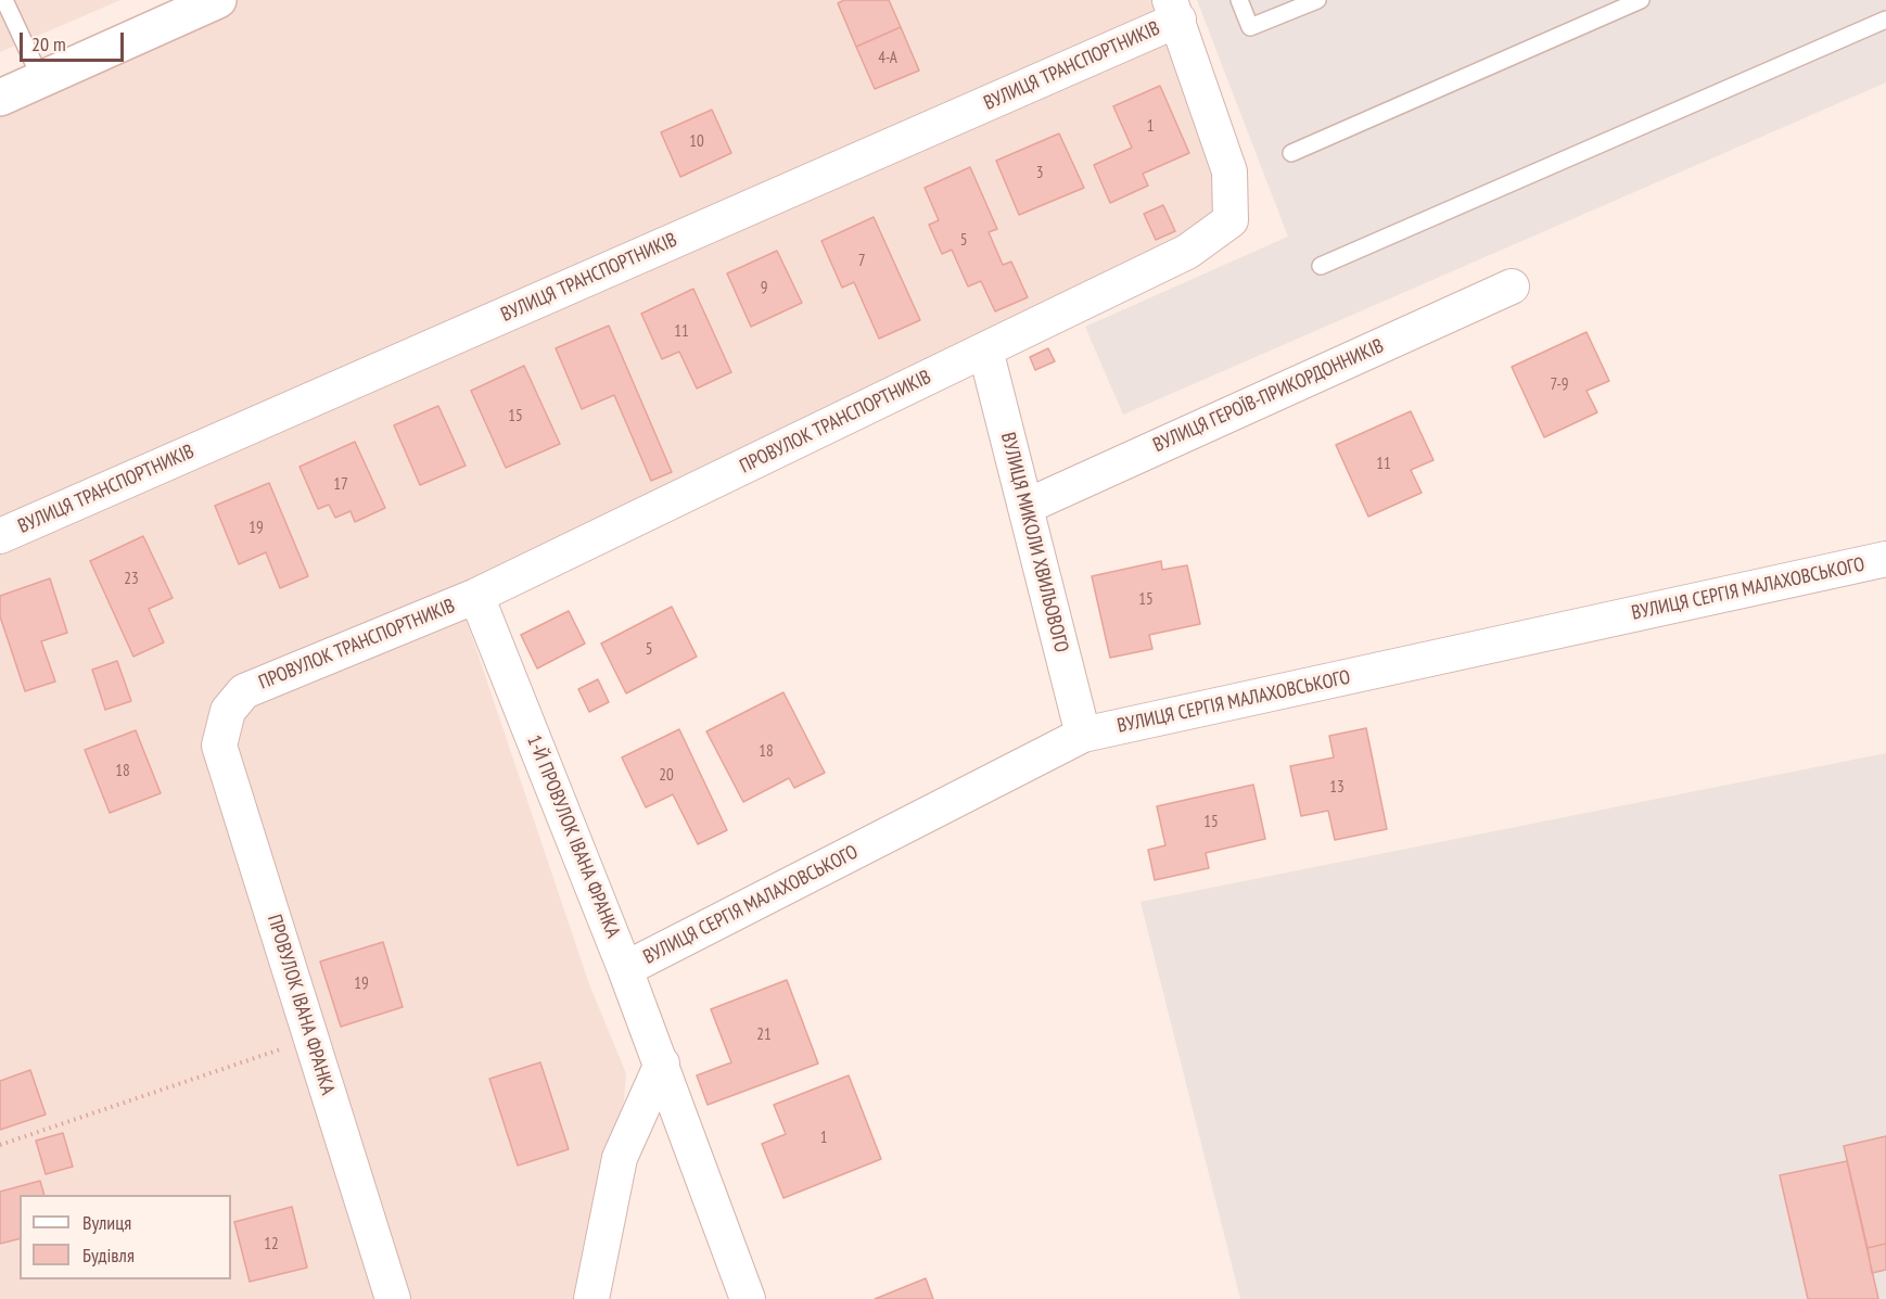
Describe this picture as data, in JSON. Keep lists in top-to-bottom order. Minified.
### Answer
{"streets":{"street":["ВУЛИЦЯ ТРАНСПОРТНИКІВ","ВУЛИЦЯ ГЕРОЇВ-ПРИКОРДОННИКІВ","ПРОВУЛОК ТРАНСПОРТНИКІВ","ВУЛИЦЯ МИКОЛИ ХВИЛЬОВОГО","ВУЛИЦЯ СЕРГІЯ МАЛАХОВСЬКОГО","1-Й ПРОВУЛОК ІВАНА ФРАНКА","ПРОВУЛОК ІВАНА ФРАНКА"]},"crossings":[["ВУЛИЦЯ ТРАНСПОРТНИКІВ","ПРОВУЛОК ТРАНСПОРТНИКІВ"],["ВУЛИЦЯ ГЕРОЇВ-ПРИКОРДОННИКІВ","ВУЛИЦЯ МИКОЛИ ХВИЛЬОВОГО"],["ПРОВУЛОК ТРАНСПОРТНИКІВ","ВУЛИЦЯ МИКОЛИ ХВИЛЬОВОГО"],["ПРОВУЛОК ТРАНСПОРТНИКІВ","1-Й ПРОВУЛОК ІВАНА ФРАНКА"],["ПРОВУЛОК ТРАНСПОРТНИКІВ","ПРОВУЛОК ІВАНА ФРАНКА"],["ВУЛИЦЯ МИКОЛИ ХВИЛЬОВОГО","ВУЛИЦЯ СЕРГІЯ МАЛАХОВСЬКОГО"],["ВУЛИЦЯ СЕРГІЯ МАЛАХОВСЬКОГО","1-Й ПРОВУЛОК ІВАНА ФРАНКА"]],"house_numbers":["4-А","1","10","3","5","7","9","11","7-9","15","11","17","19","23","15","5","18","18","20","13","15","19","21","1","12"],"legend":["Вулиця","Будівля"],"scale_bar":"20 m"}
